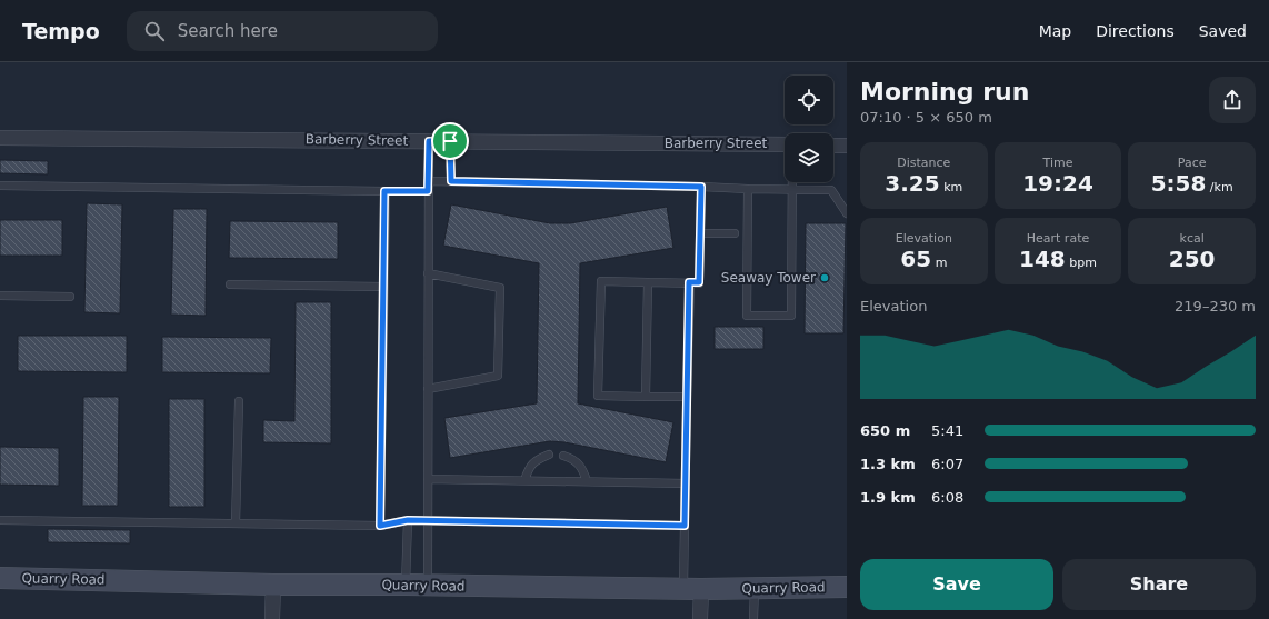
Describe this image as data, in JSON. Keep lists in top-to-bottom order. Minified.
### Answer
{"streets":{"street":["Barberry Street","Quarry Road"]},"places":["Seaway Tower"],"page":{"header":"Tempo","search":"Search here","nav":["Map","Directions","Saved"],"heading":["Morning run","07:10 · 5 × 650 m"],"stats":[["Distance","3.25 km"],["Time","19:24"],["Pace","5:58 /km"],["Elevation","65 m"],["Heart rate","148 bpm"],["kcal","250"]],"chart":["Elevation","219–230 m"],"list":[{"name":"650 m","note":"5:41"},{"name":"1.3 km","note":"6:07"},{"name":"1.9 km","note":"6:08"}],"buttons":["Save","Share"]}}
